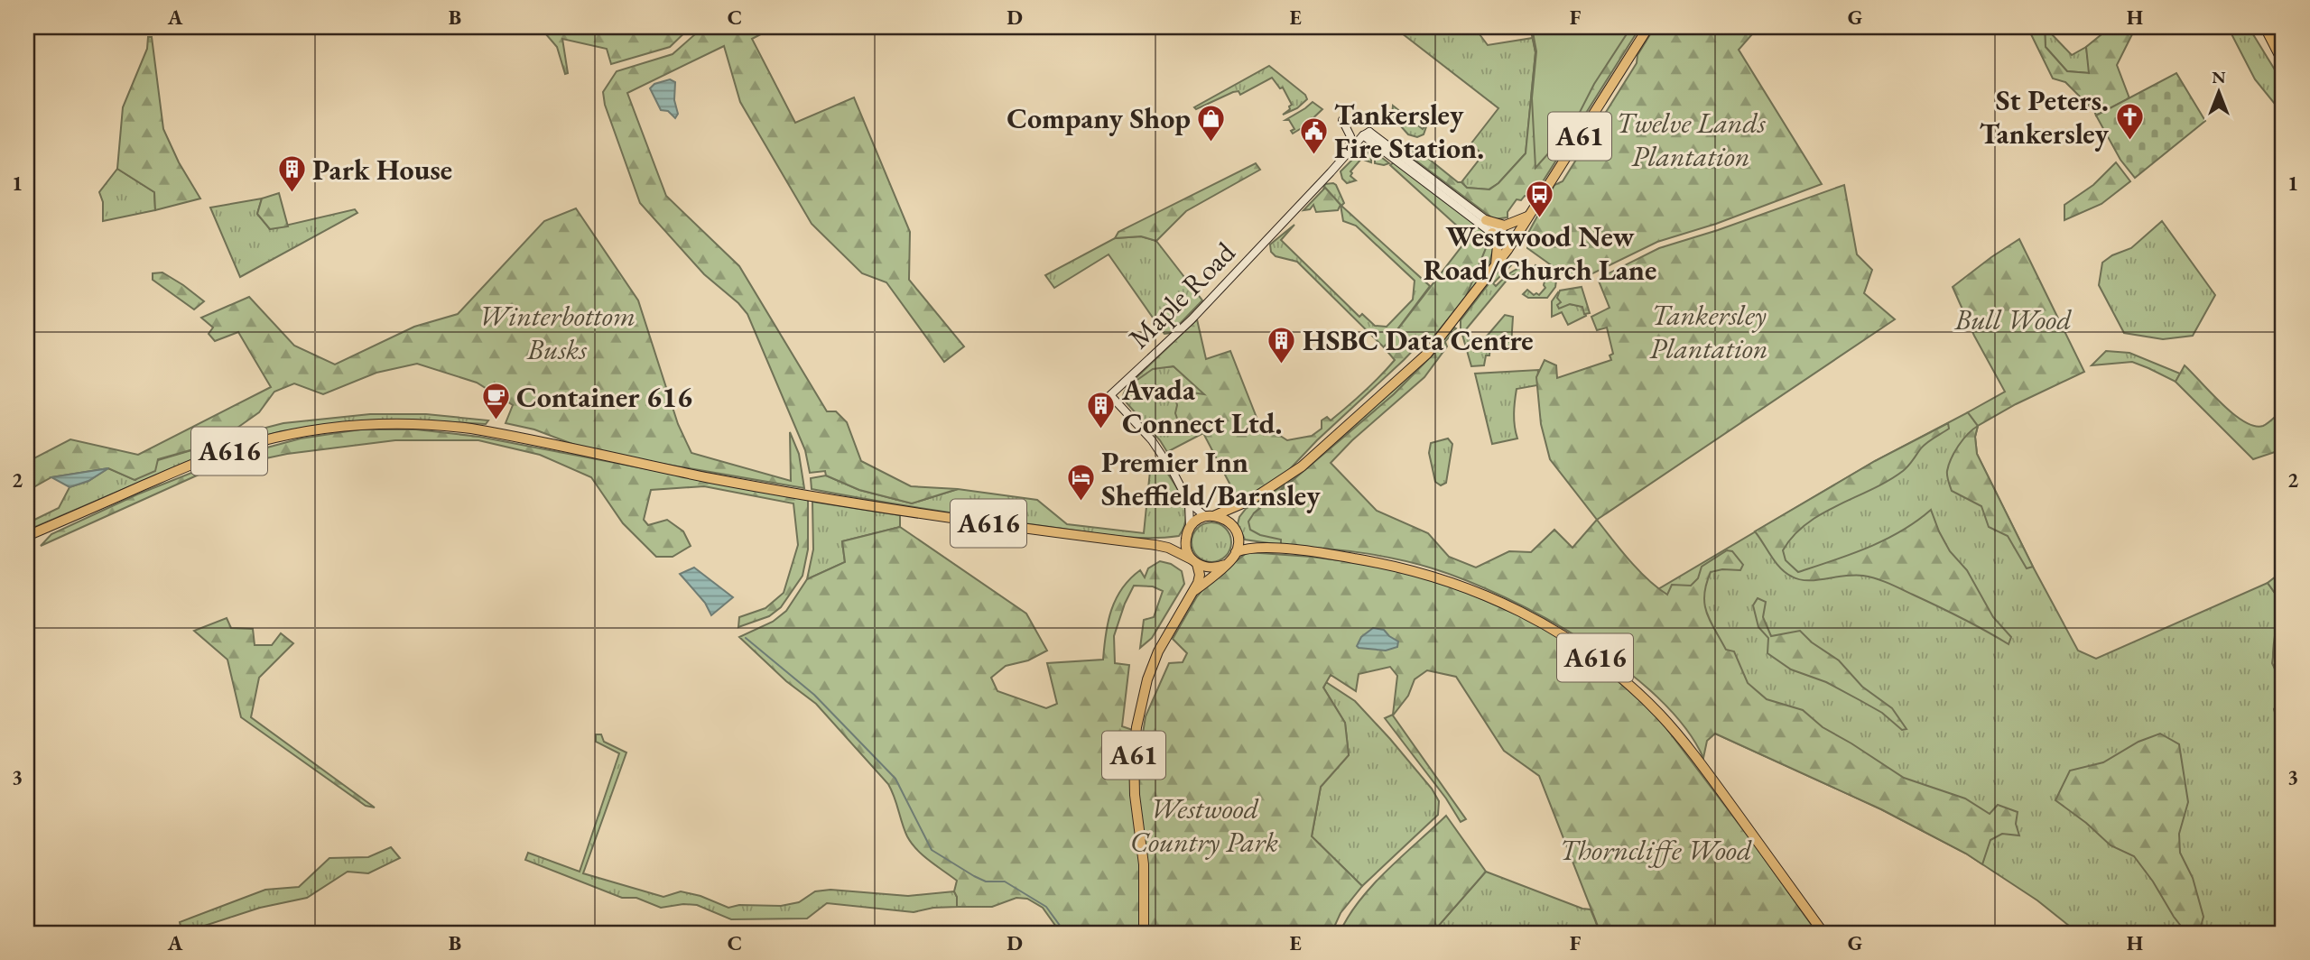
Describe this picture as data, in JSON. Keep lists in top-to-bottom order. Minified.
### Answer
{"streets":{"highway":["A61","A616"],"street":["Maple Road"]},"crossings":[["A61","Maple Road"],["A61","A616"],["Maple Road","A616"]],"parks":["Twelve Lands Plantation","Tankersley Plantation","Winterbottom Busks","Bull Wood","Westwood Country Park","Thorncliffe Wood"],"places":{"church":["St Peters. Tankersley"],"shop":["Company Shop"],"public building":["Tankersley Fire Station."],"building":["Park House","HSBC Data Centre","Avada Connect Ltd."],"bus stop":["Westwood New Road/Church Lane"],"cafe":["Container 616"],"hotel":["Premier Inn Sheffield/Barnsley"]},"north":"top","grid":{"columns":["A","B","C","D","E","F","G","H"],"rows":["1","2","3"]}}
